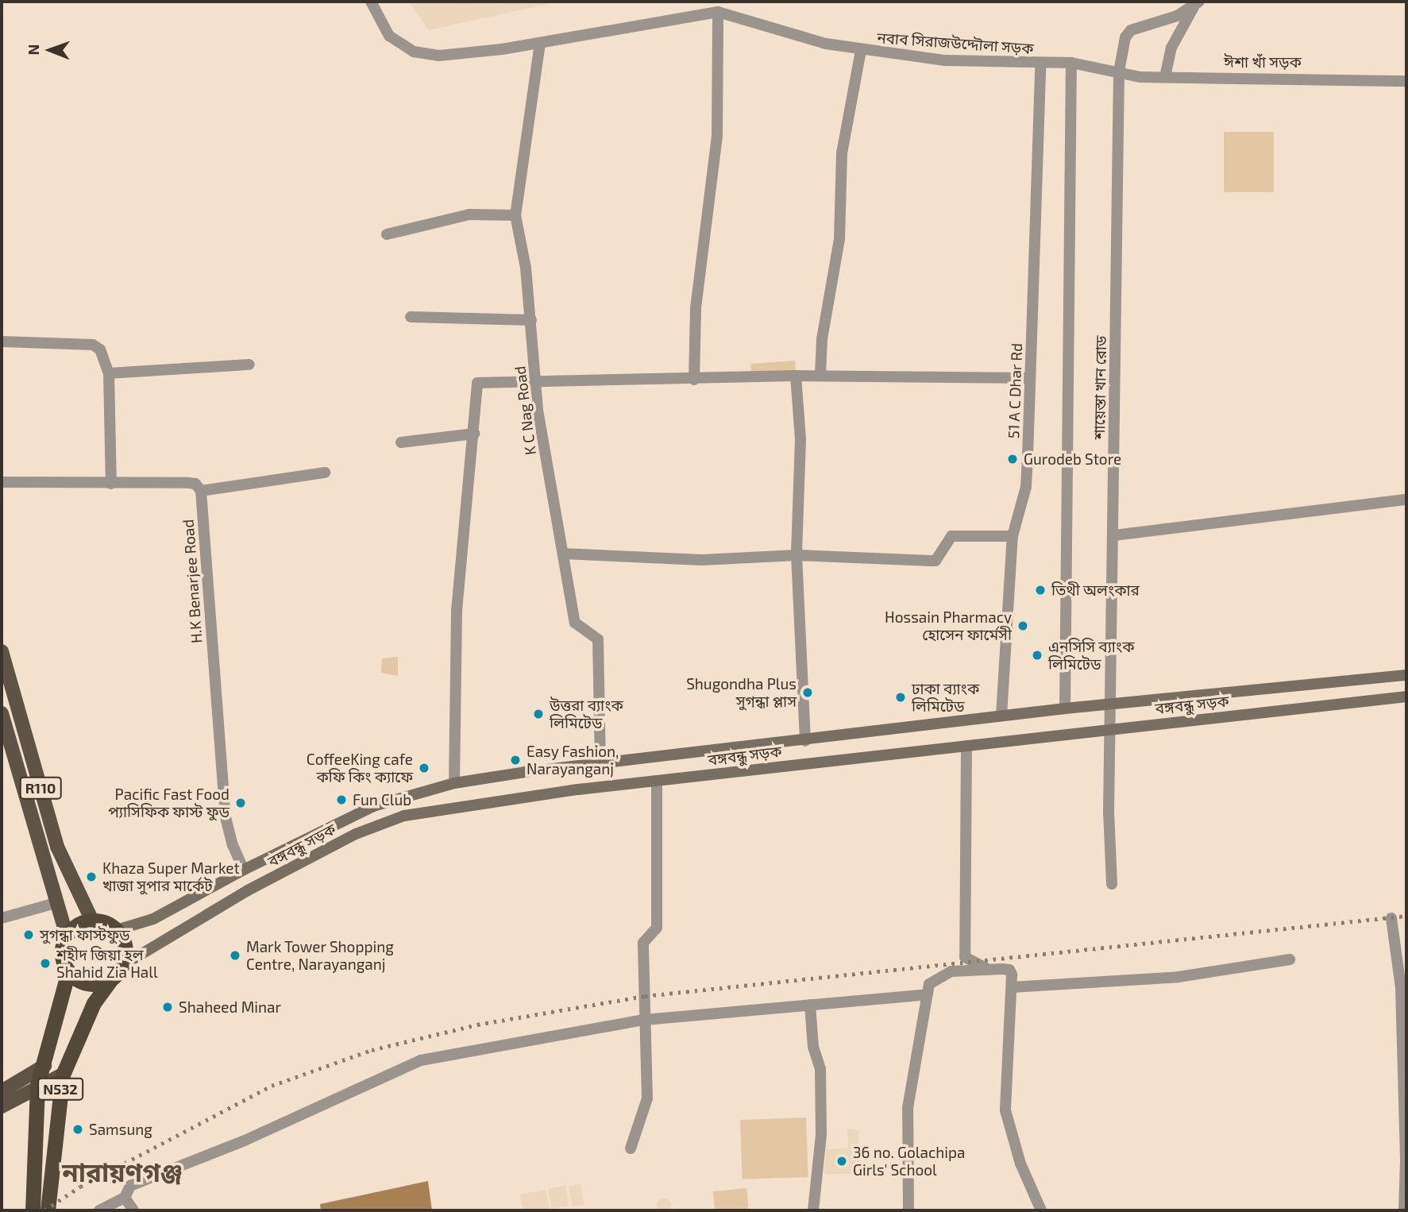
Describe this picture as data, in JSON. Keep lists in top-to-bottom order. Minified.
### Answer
{"streets":{"highway":["N532"],"main road":["বঙ্গবন্ধু সড়ক","R110"],"street":["নবাব সিরাজউদ্দৌলা সড়ক","ঈশা খাঁ সড়ক","শায়েস্তা খান রোড","51 A C Dhar Rd","K C Nag Road","H.K Benarjee Road"]},"crossings":[["নবাব সিরাজউদ্দৌলা সড়ক","ঈশা খাঁ সড়ক"],["নবাব সিরাজউদ্দৌলা সড়ক","শায়েস্তা খান রোড"],["নবাব সিরাজউদ্দৌলা সড়ক","51 A C Dhar Rd"],["নবাব সিরাজউদ্দৌলা সড়ক","K C Nag Road"],["ঈশা খাঁ সড়ক","শায়েস্তা খান রোড"],["শায়েস্তা খান রোড","বঙ্গবন্ধু সড়ক"],["51 A C Dhar Rd","বঙ্গবন্ধু সড়ক"],["K C Nag Road","বঙ্গবন্ধু সড়ক"],["H.K Benarjee Road","বঙ্গবন্ধু সড়ক"],["বঙ্গবন্ধু সড়ক","R110"],["বঙ্গবন্ধু সড়ক","N532"],["R110","N532"]],"districts":["নারায়ণগঞ্জ"],"places":["Gurodeb Store","তিথী অলংকার","Hossain Pharmacy হোসেন ফার্মেসী","এনসিসি ব্যাংক লিমিটেড","Shugondha Plus সুগন্ধা প্লাস","ঢাকা ব্যাংক লিমিটেড","উত্তরা ব্যাংক লিমিটেড","Easy Fashion, Narayanganj","CoffeeKing cafe কফি কিং ক্যাফে","Fun Club","Pacific Fast Food প্যাসিফিক ফাস্ট ফুড","Khaza Super Market খাজা সুপার মার্কেট","সুগন্ধা ফাস্টফুড","Mark Tower Shopping Centre, Narayanganj","শহীদ জিয়া হল Shahid Zia Hall","Shaheed Minar","Samsung","36 no. Golachipa Girls' School"],"north":"left"}
